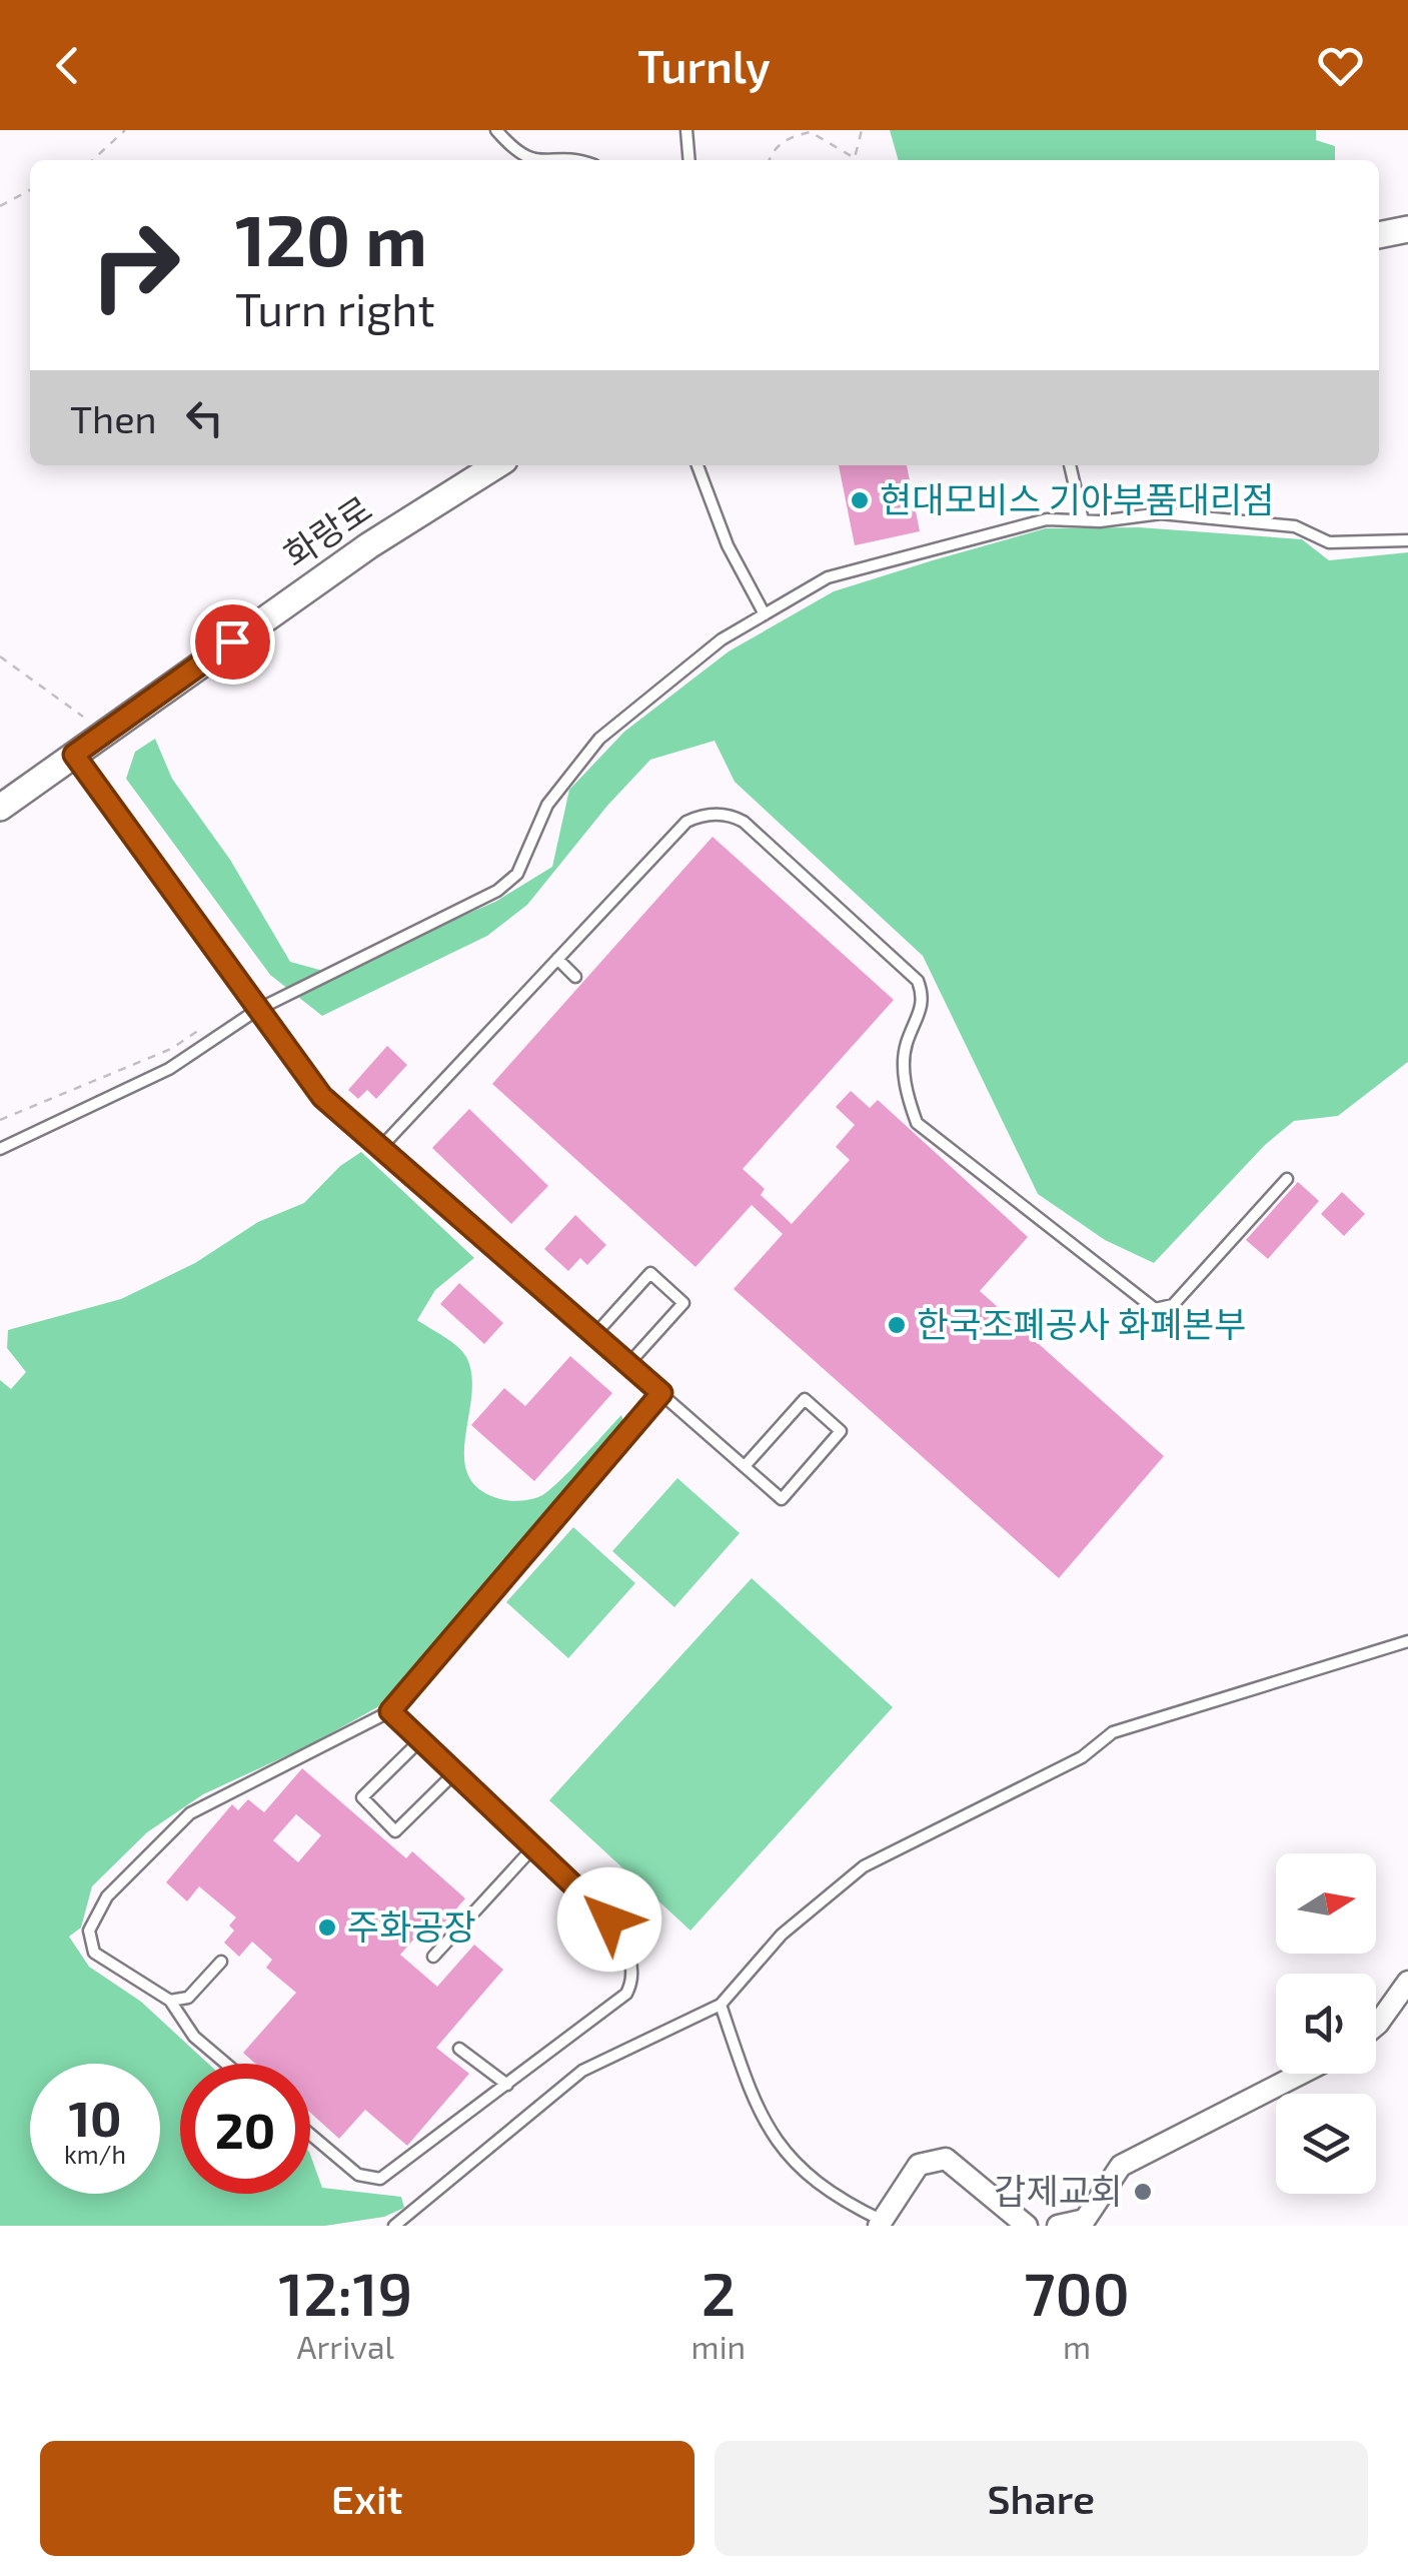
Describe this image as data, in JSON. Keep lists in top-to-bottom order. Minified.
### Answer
{"streets":{"street":["화랑로"]},"places":["현대모비스 기아부품대리점","한국조폐공사 화폐본부","주화공장","갑제교회"],"north":"right","page":{"header":"Turnly","turn":["120 m","Turn right"],"then":"Then","speed":"10 km/h","limit":"20","eta":["12:19","Arrival","2","min","700","m"],"buttons":["Exit","Share"]}}
